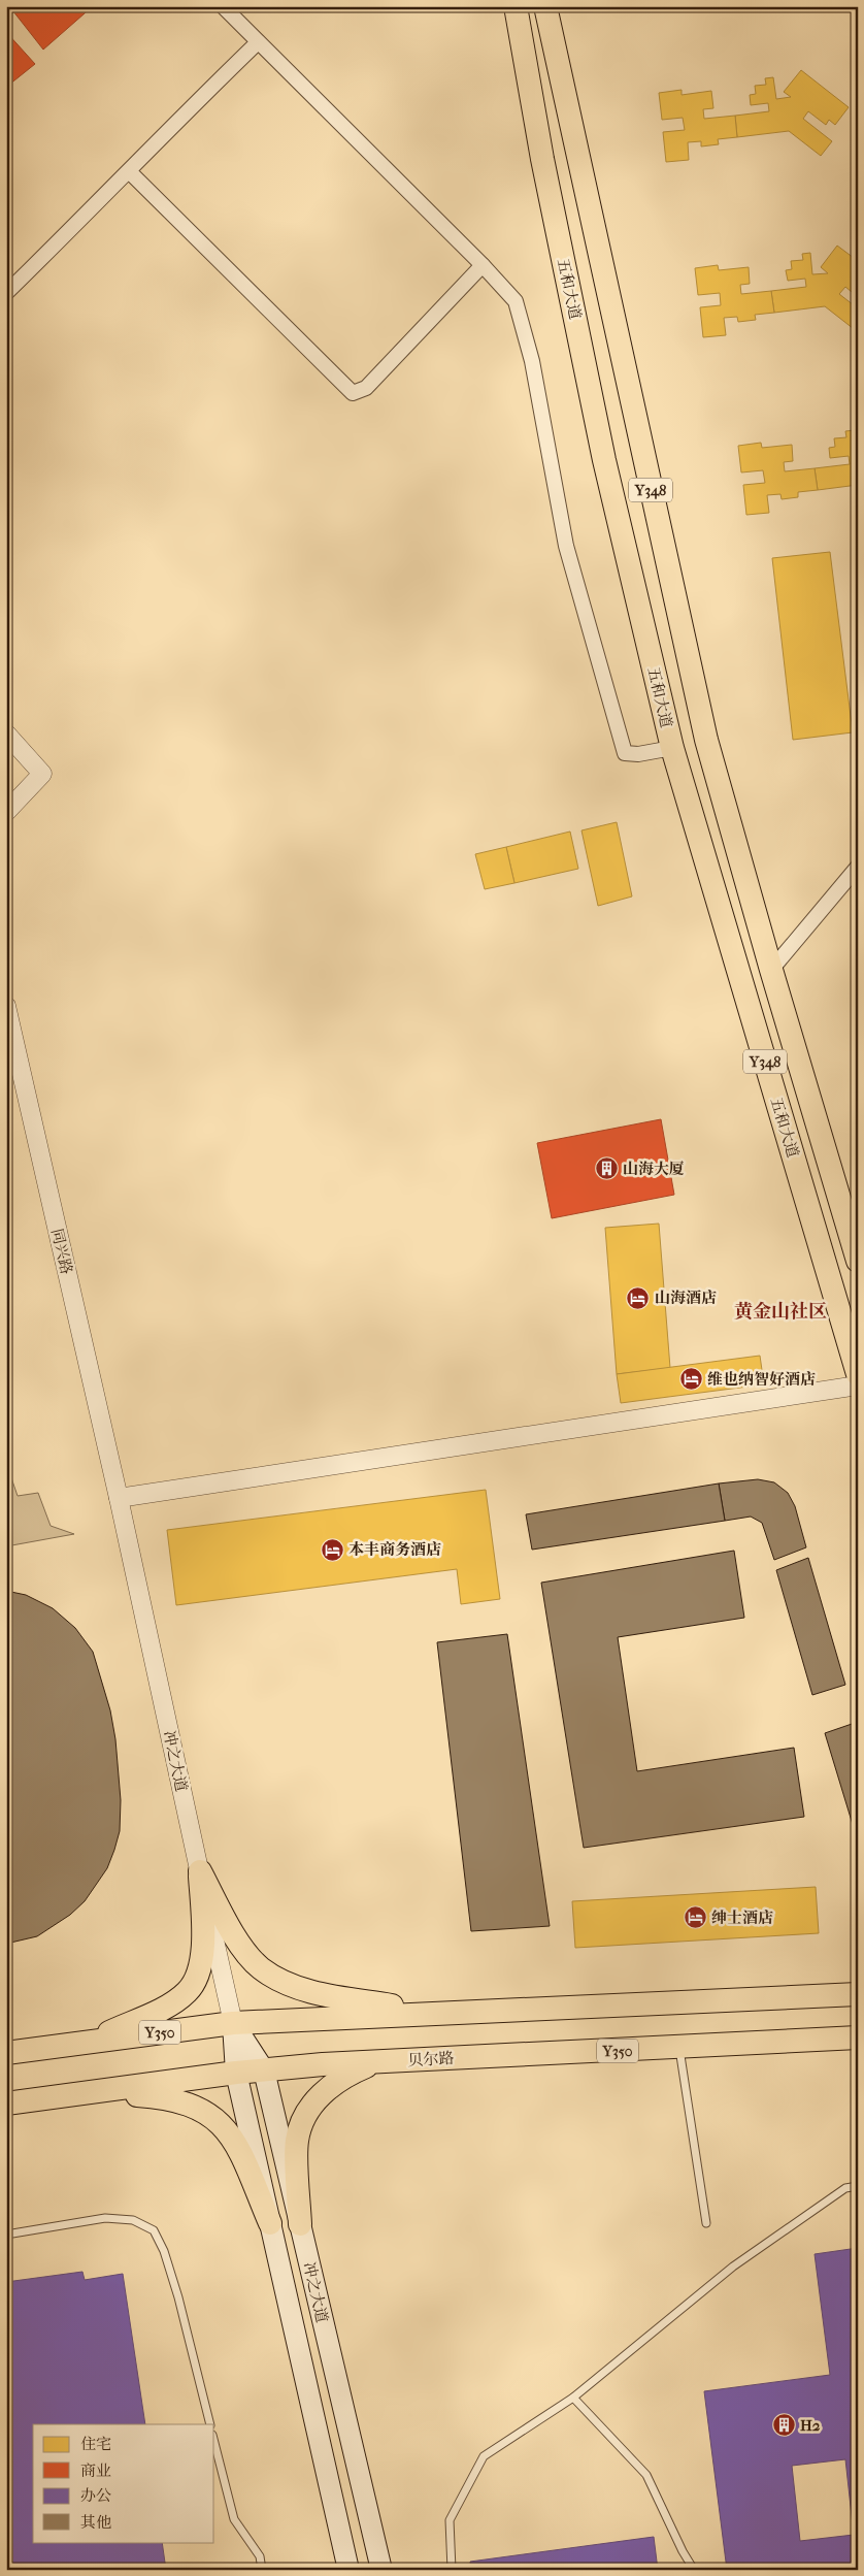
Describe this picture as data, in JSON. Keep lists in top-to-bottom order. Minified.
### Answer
{"streets":{"main road":["五和大道","Y348","冲之大道","Y350","贝尔路"],"street":["同兴路"]},"crossings":[["同兴路","冲之大道"],["冲之大道","Y350"],["冲之大道","贝尔路"]],"districts":["黄金山社区"],"places":{"building":["山海大厦","H2"],"hotel":["山海酒店","维也纳智好酒店","本丰商务酒店","绅士酒店"]},"legend":["住宅","商业","办公","其他"]}
